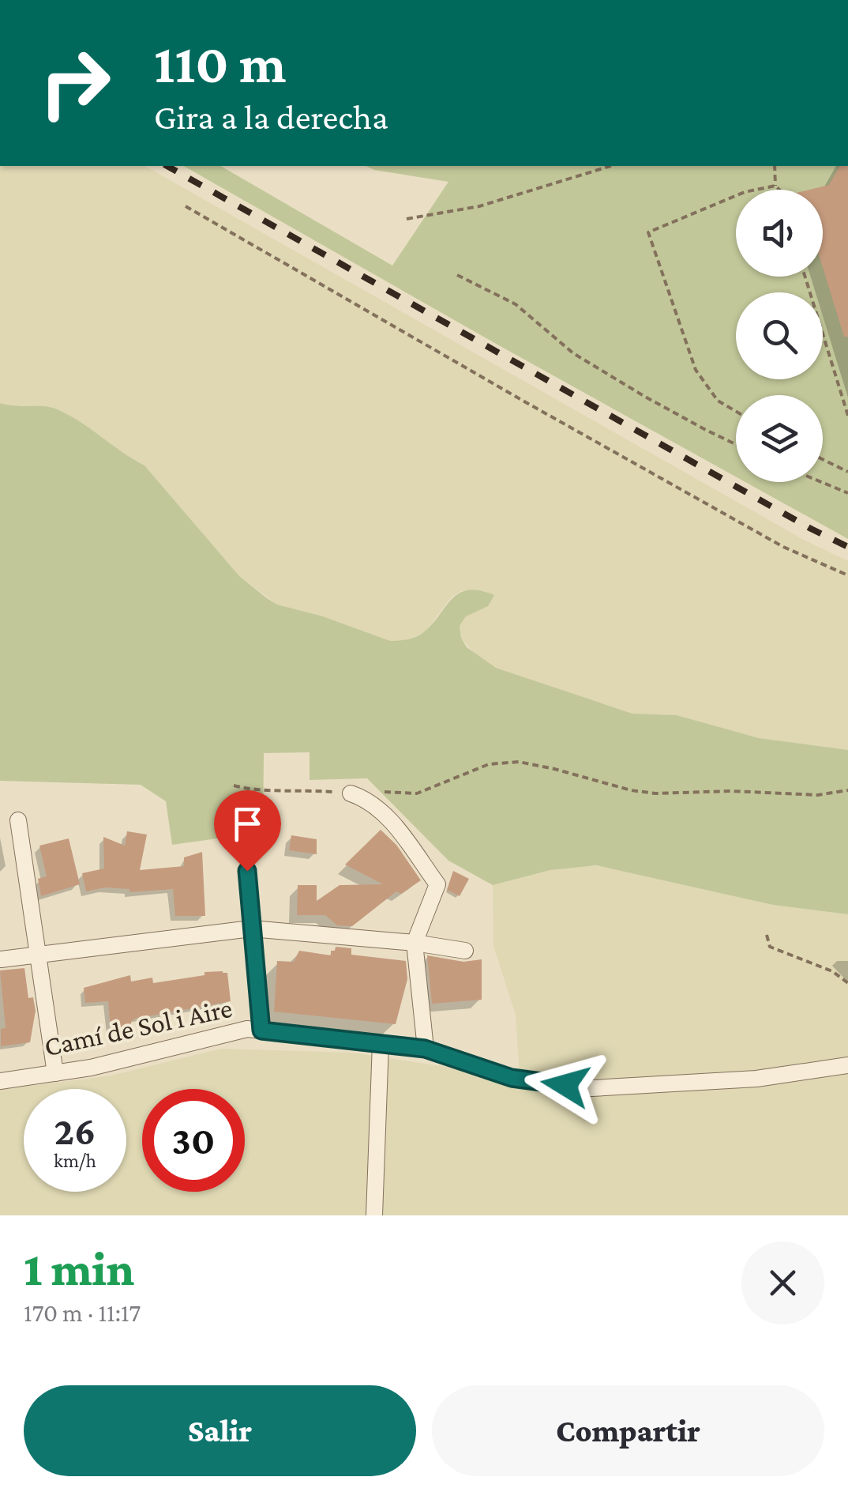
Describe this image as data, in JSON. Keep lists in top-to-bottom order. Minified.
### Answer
{"streets":{"street":["Camí de Sol i Aire"]},"page":{"turn":["110 m","Gira a la derecha"],"speed":"26 km/h","limit":"30","heading":["1 min","170 m · 11:17"],"buttons":["Salir","Compartir"]}}
